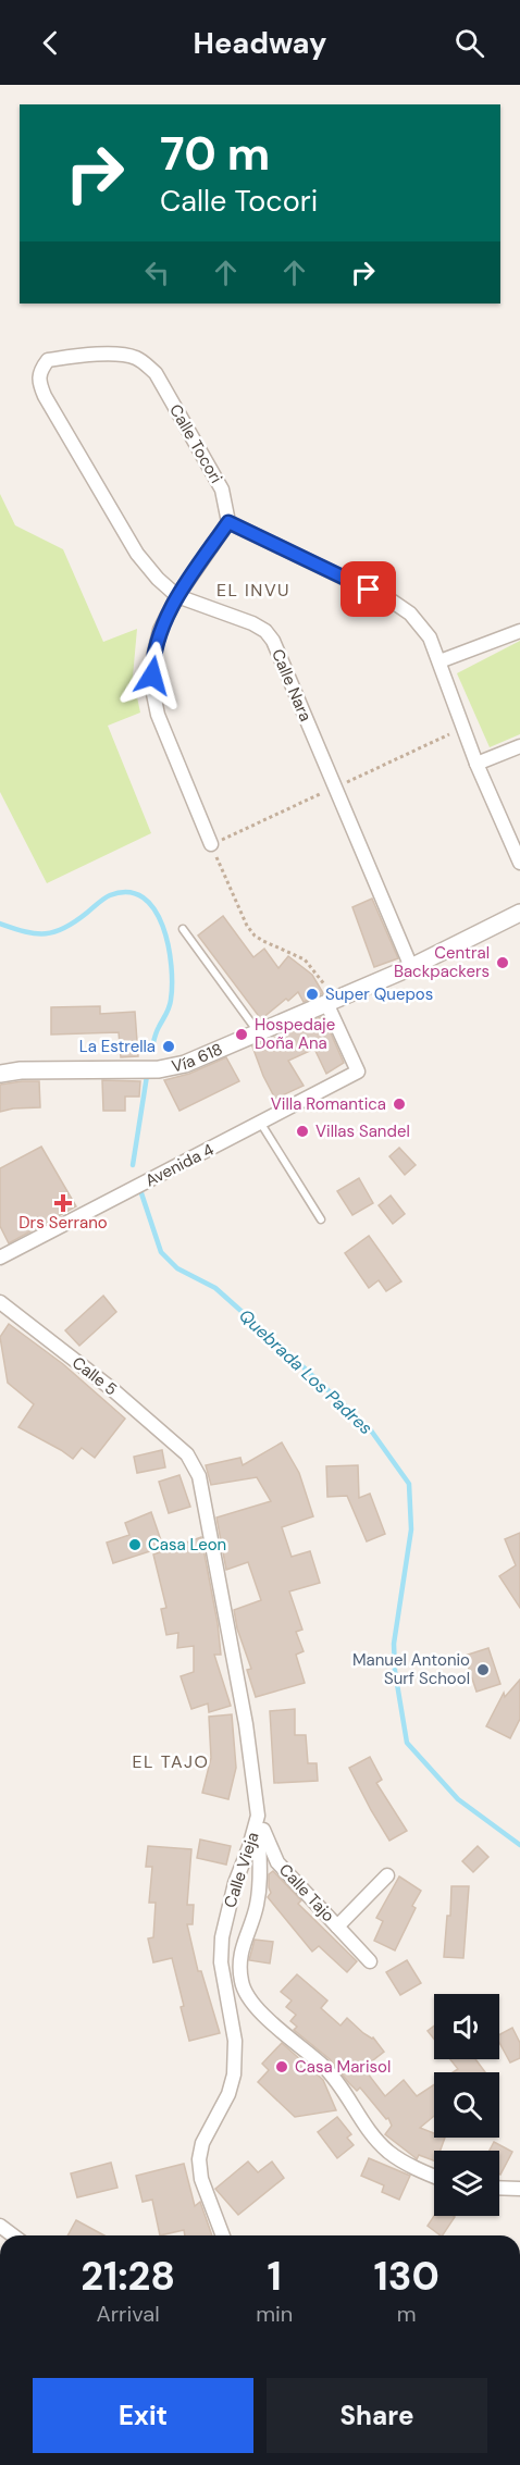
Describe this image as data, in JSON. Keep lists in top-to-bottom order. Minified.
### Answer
{"streets":{"street":["Calle Tocori","Calle Nara","Vía 618","Avenida 4","Calle 5","Calle Vieja","Calle Tajo"]},"crossings":[["Calle Tocori","Calle Nara"],["Calle Nara","Vía 618"],["Vía 618","Avenida 4"],["Calle 5","Calle Vieja"],["Calle Vieja","Calle Tajo"]],"districts":["EL INVU","EL TAJO"],"water":["Quebrada Los Padres"],"places":{"other":["Central Backpackers","Super Quepos","Hospedaje Doña Ana","La Estrella","Villa Romantica","Villas Sandel","Casa Leon","Manuel Antonio Surf School","Casa Marisol"],"health":["Drs Serrano"]},"page":{"header":"Headway","turn":["70 m","Calle Tocori"],"eta":["21:28","Arrival","1","min","130","m"],"buttons":["Exit","Share"]}}
